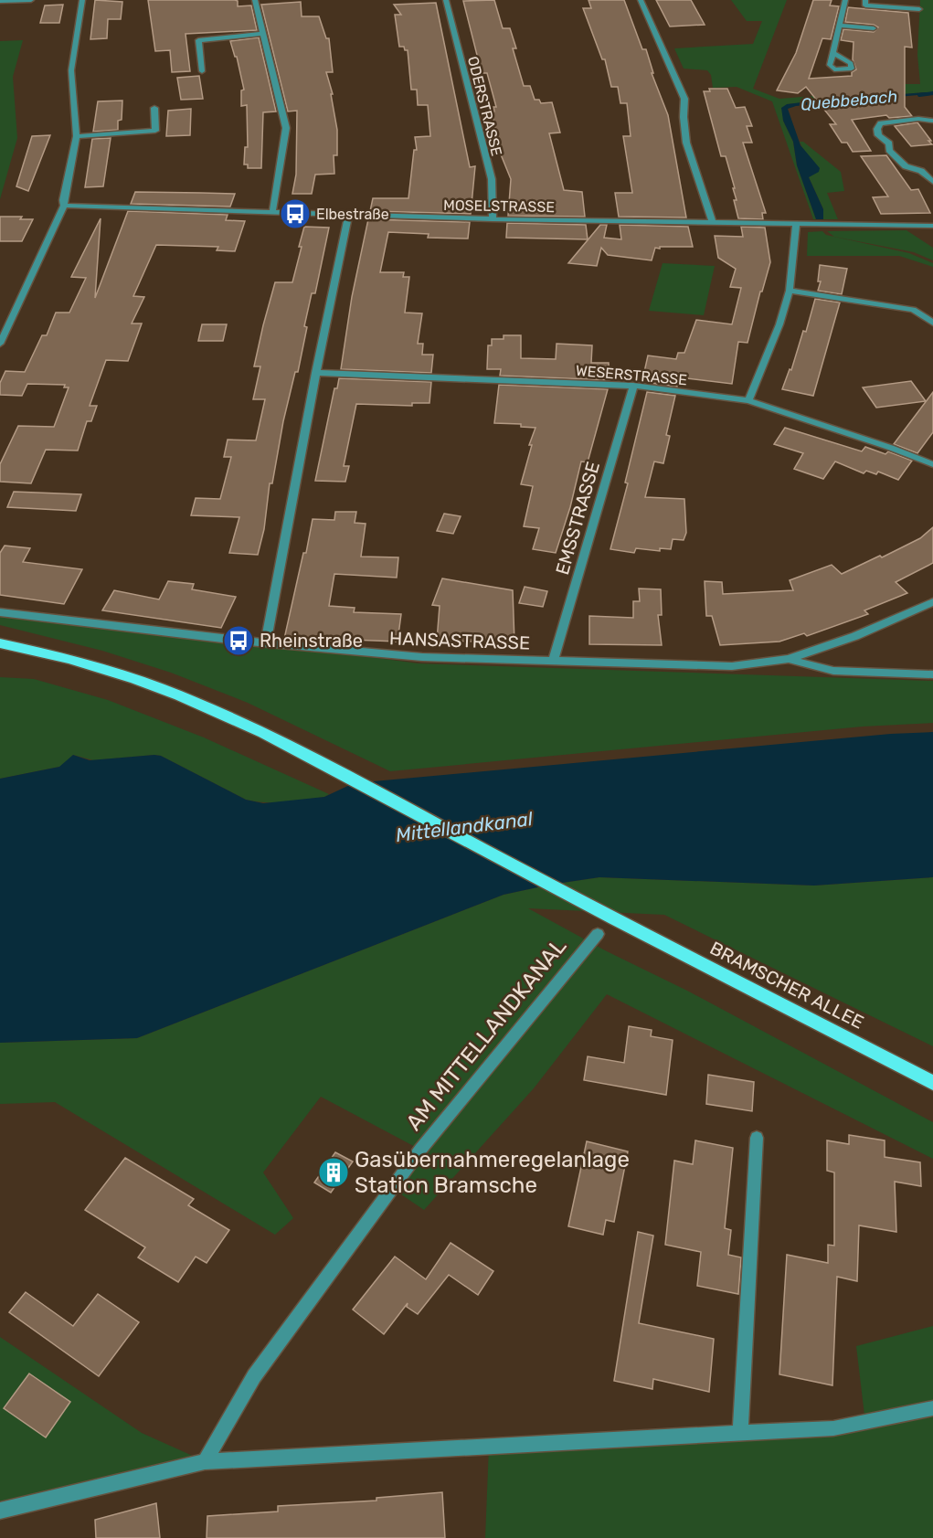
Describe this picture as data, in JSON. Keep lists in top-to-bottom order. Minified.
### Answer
{"streets":{"main road":["BRAMSCHER ALLEE"],"street":["ODERSTRASSE","MOSELSTRASSE","WESERSTRASSE","EMSSTRASSE","HANSASTRASSE","AM MITTELLANDKANAL"]},"crossings":[["ODERSTRASSE","MOSELSTRASSE"],["WESERSTRASSE","EMSSTRASSE"],["EMSSTRASSE","HANSASTRASSE"]],"water":["Quebbebach","Mittellandkanal"],"places":{"bus stop":["Elbestraße","Rheinstraße"],"building":["Gasübernahmeregelanlage Station Bramsche"]}}
